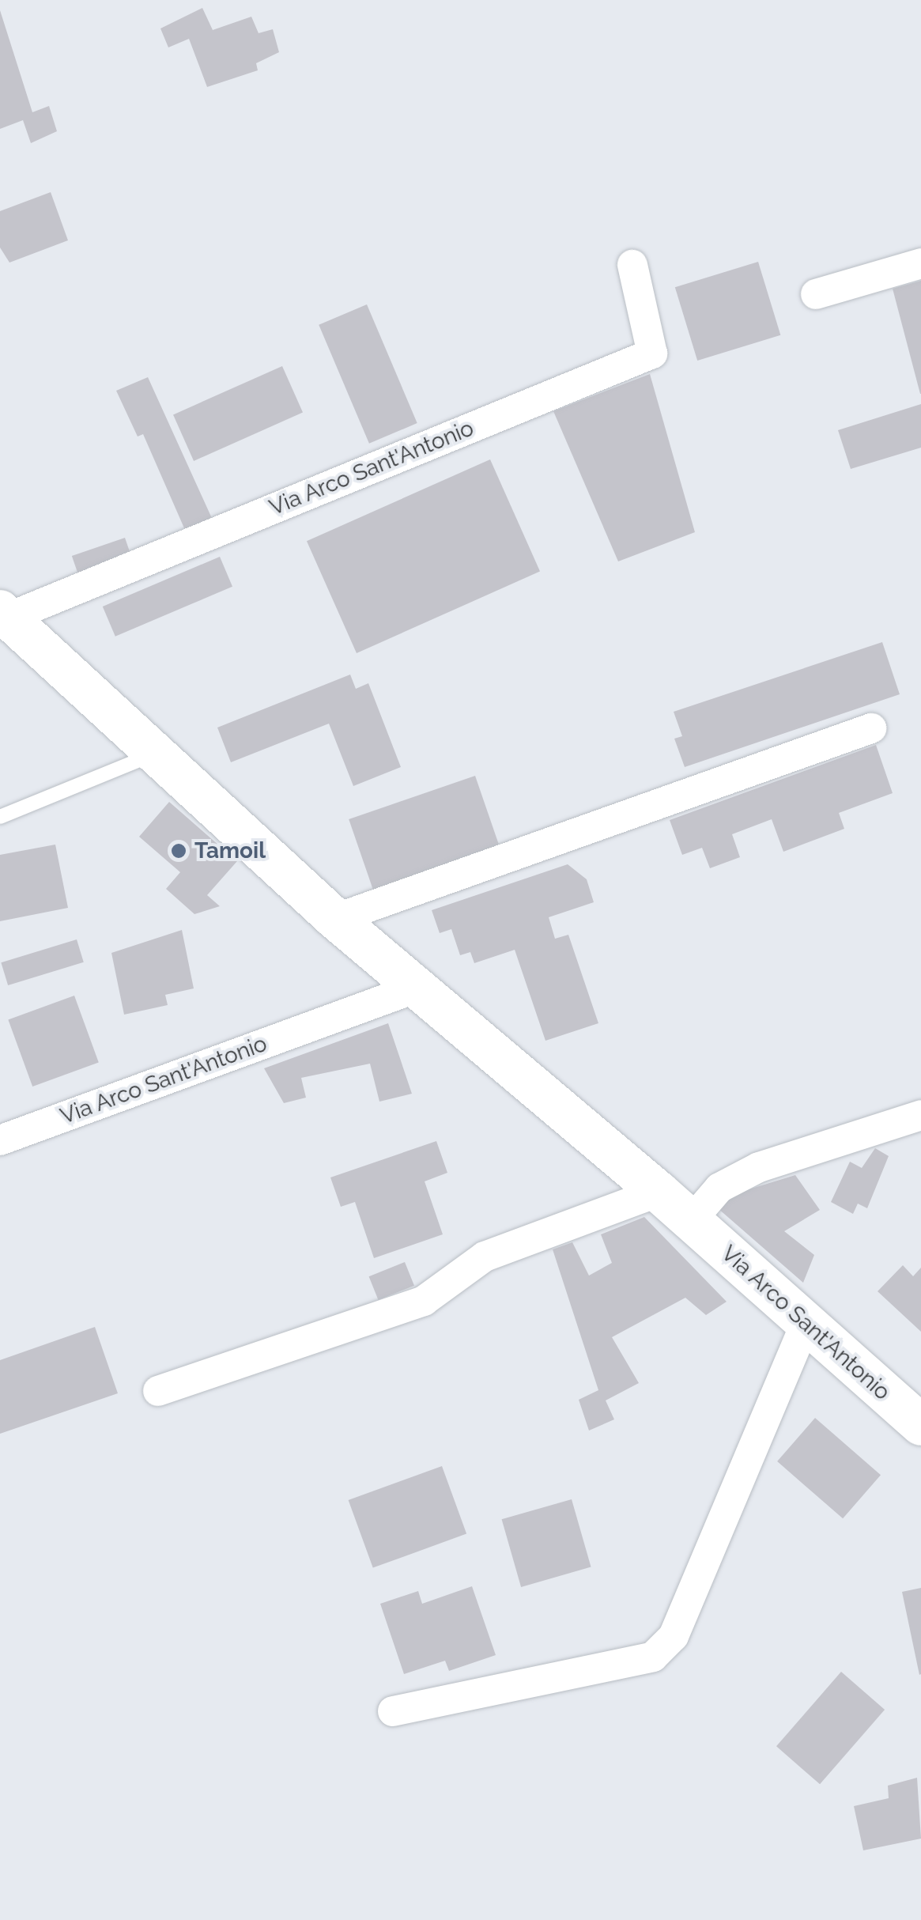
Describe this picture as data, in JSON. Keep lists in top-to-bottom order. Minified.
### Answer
{"streets":{"street":["Via Arco Sant'Antonio"]},"places":["Tamoil"]}
